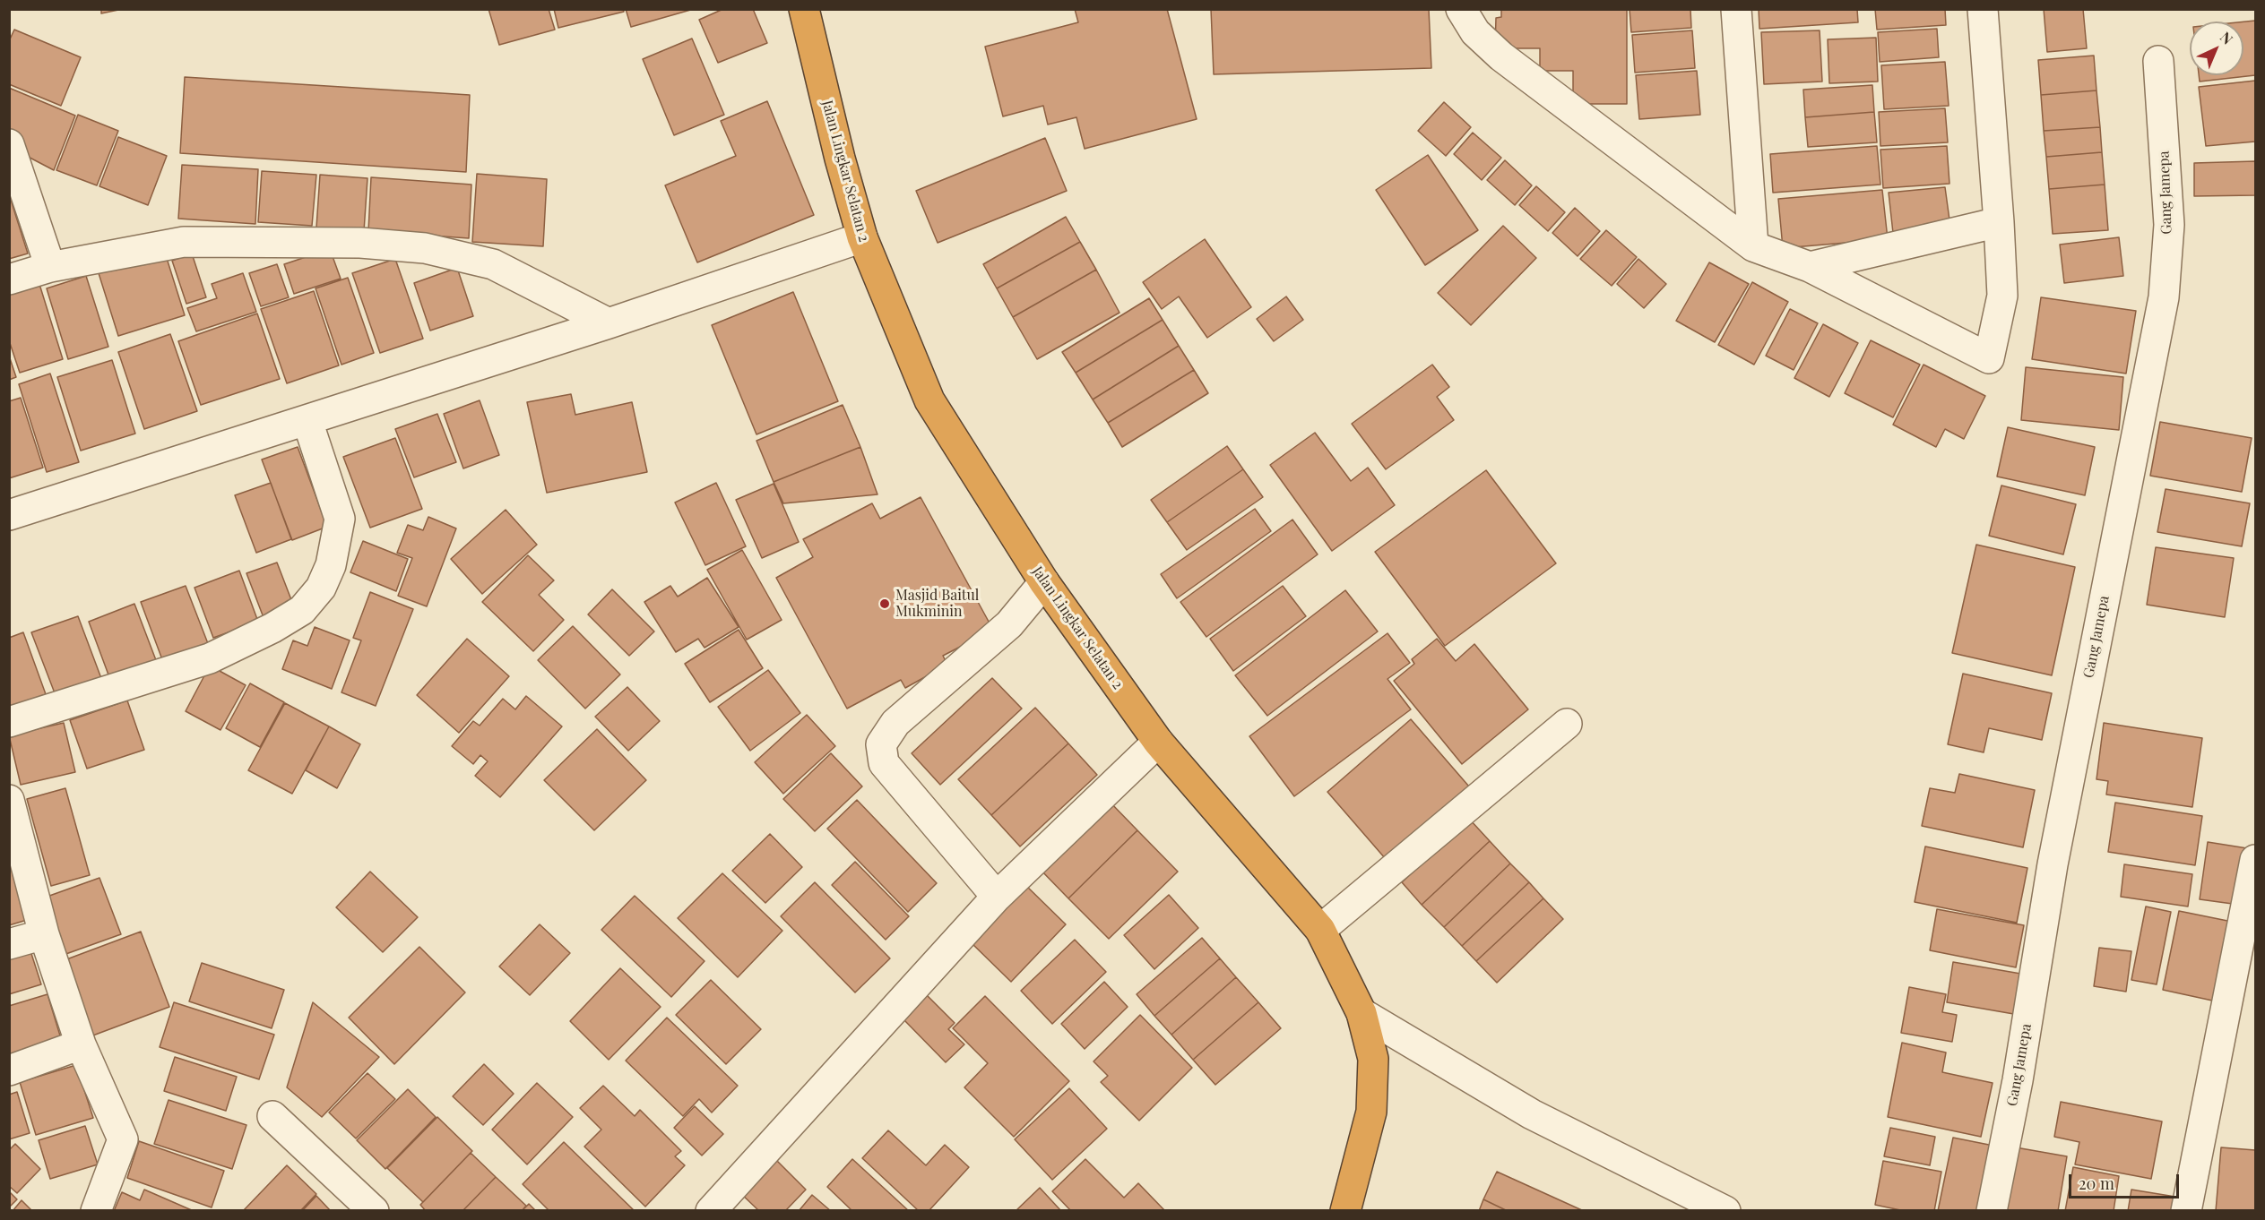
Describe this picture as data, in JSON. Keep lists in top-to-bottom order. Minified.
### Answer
{"streets":{"highway":["Jalan Lingkar Selatan 2"],"street":["Gang Jamepa"]},"places":["Masjid Baitul Mukminin"],"scale_bar":"20 m","north":"top right"}
